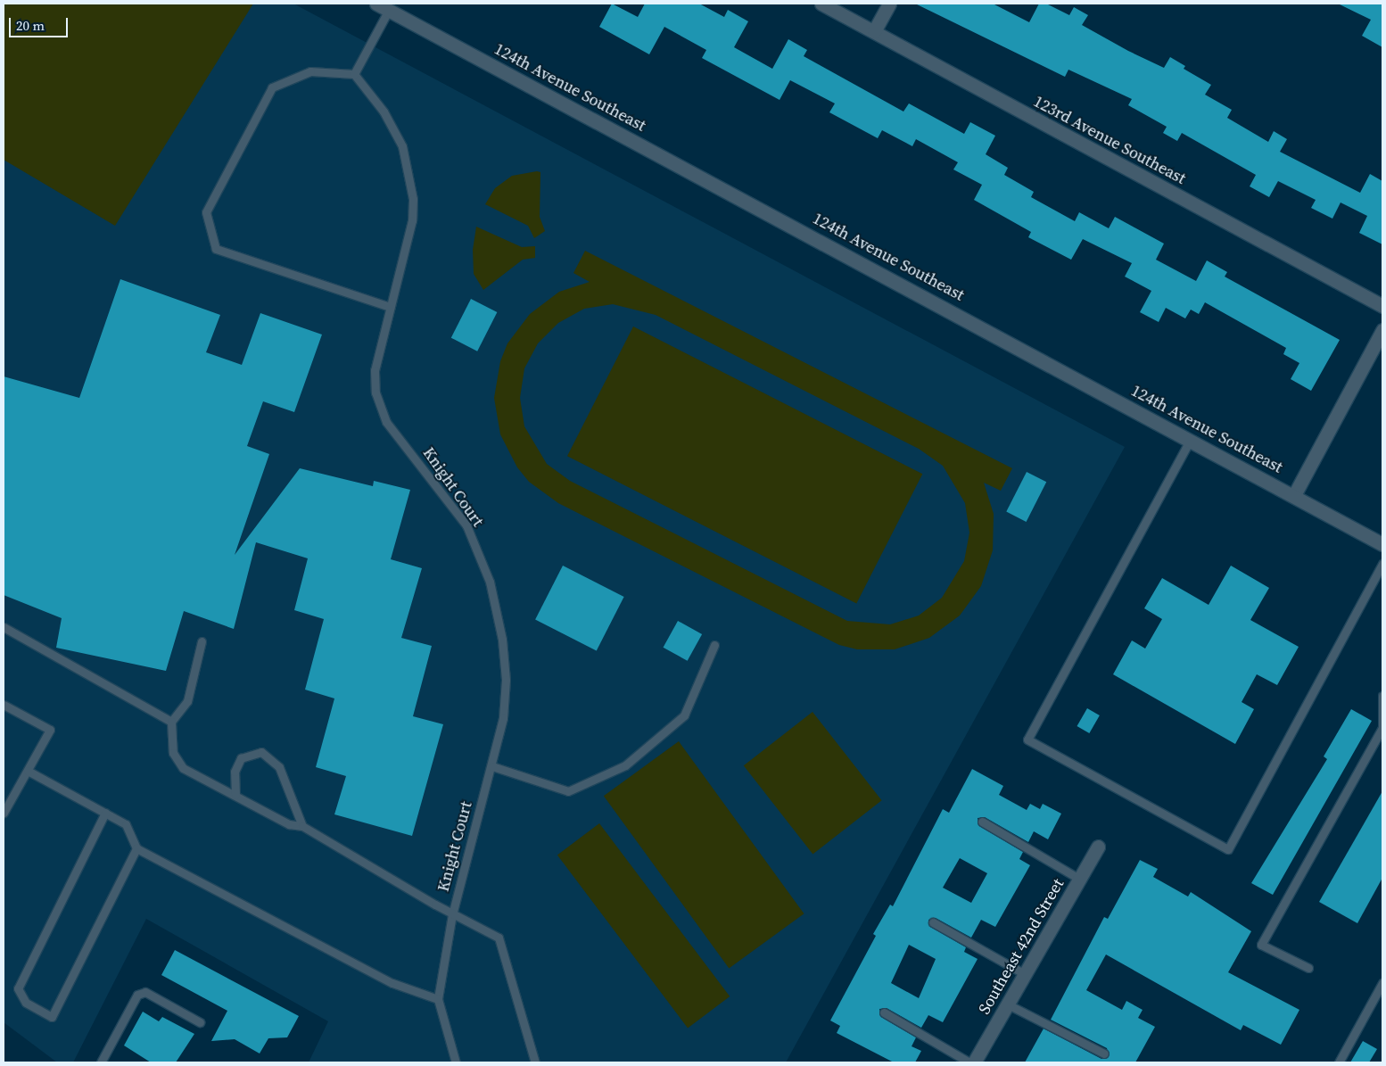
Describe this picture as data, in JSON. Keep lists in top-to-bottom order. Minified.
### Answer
{"streets":{"street":["124th Avenue Southeast","123rd Avenue Southeast","Southeast 42nd Street"],"lane":["Knight Court"]},"scale_bar":"20 m"}
